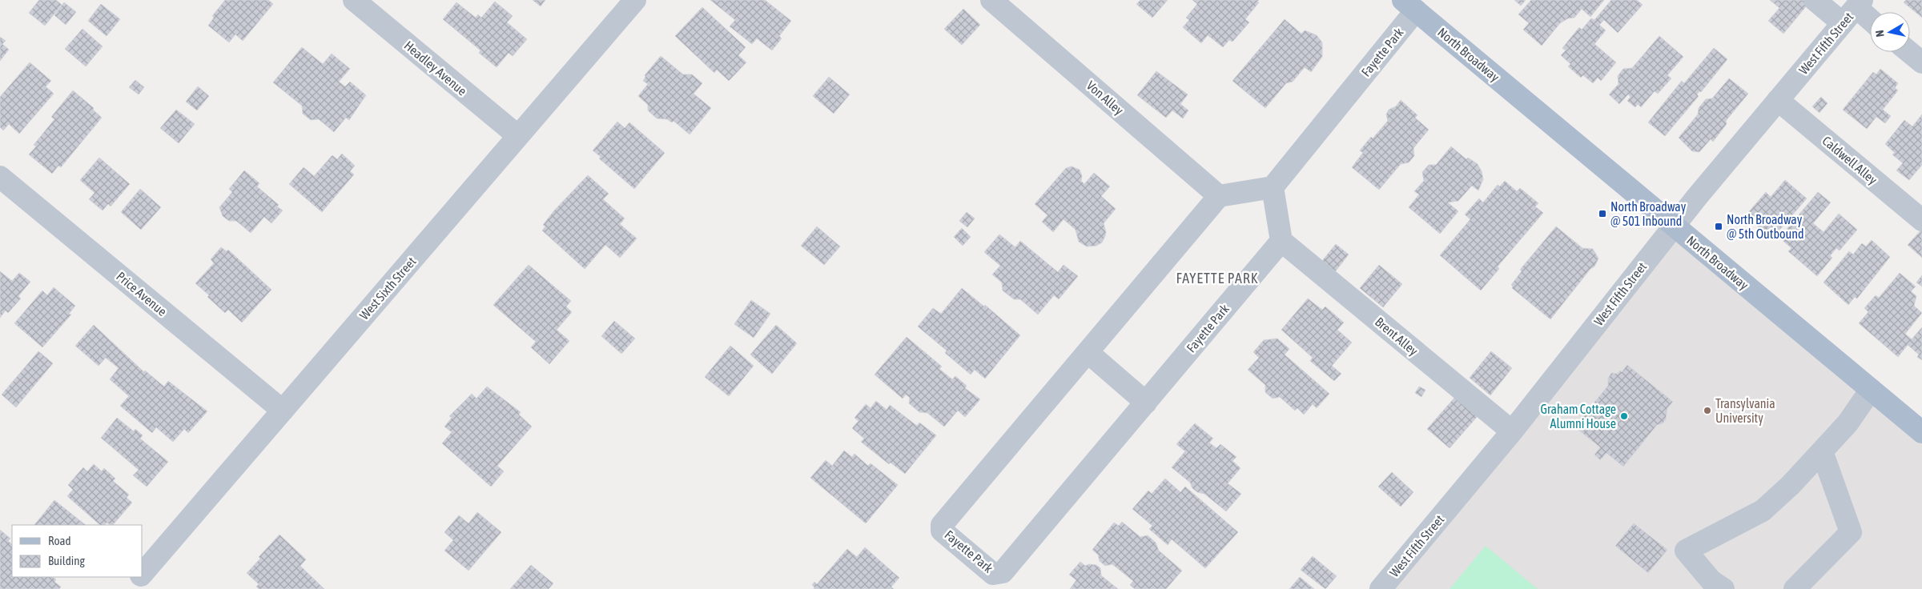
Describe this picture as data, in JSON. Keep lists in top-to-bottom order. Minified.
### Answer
{"streets":{"main road":["North Broadway"],"street":["West Fifth Street","Fayette Park","Headley Avenue","Von Alley","Caldwell Alley","West Sixth Street","Price Avenue","Brent Alley"]},"crossings":[["West Fifth Street","North Broadway"],["West Fifth Street","Caldwell Alley"],["West Fifth Street","Brent Alley"],["Fayette Park","North Broadway"],["Fayette Park","Von Alley"],["Fayette Park","Brent Alley"],["Headley Avenue","West Sixth Street"],["West Sixth Street","Price Avenue"]],"districts":["FAYETTE PARK"],"places":{"transit":["North Broadway @ 501 Inbound","North Broadway @ 5th Outbound"],"other":["Transylvania University","Graham Cottage Alumni House"]},"legend":["Road","Building"],"north":"left"}
